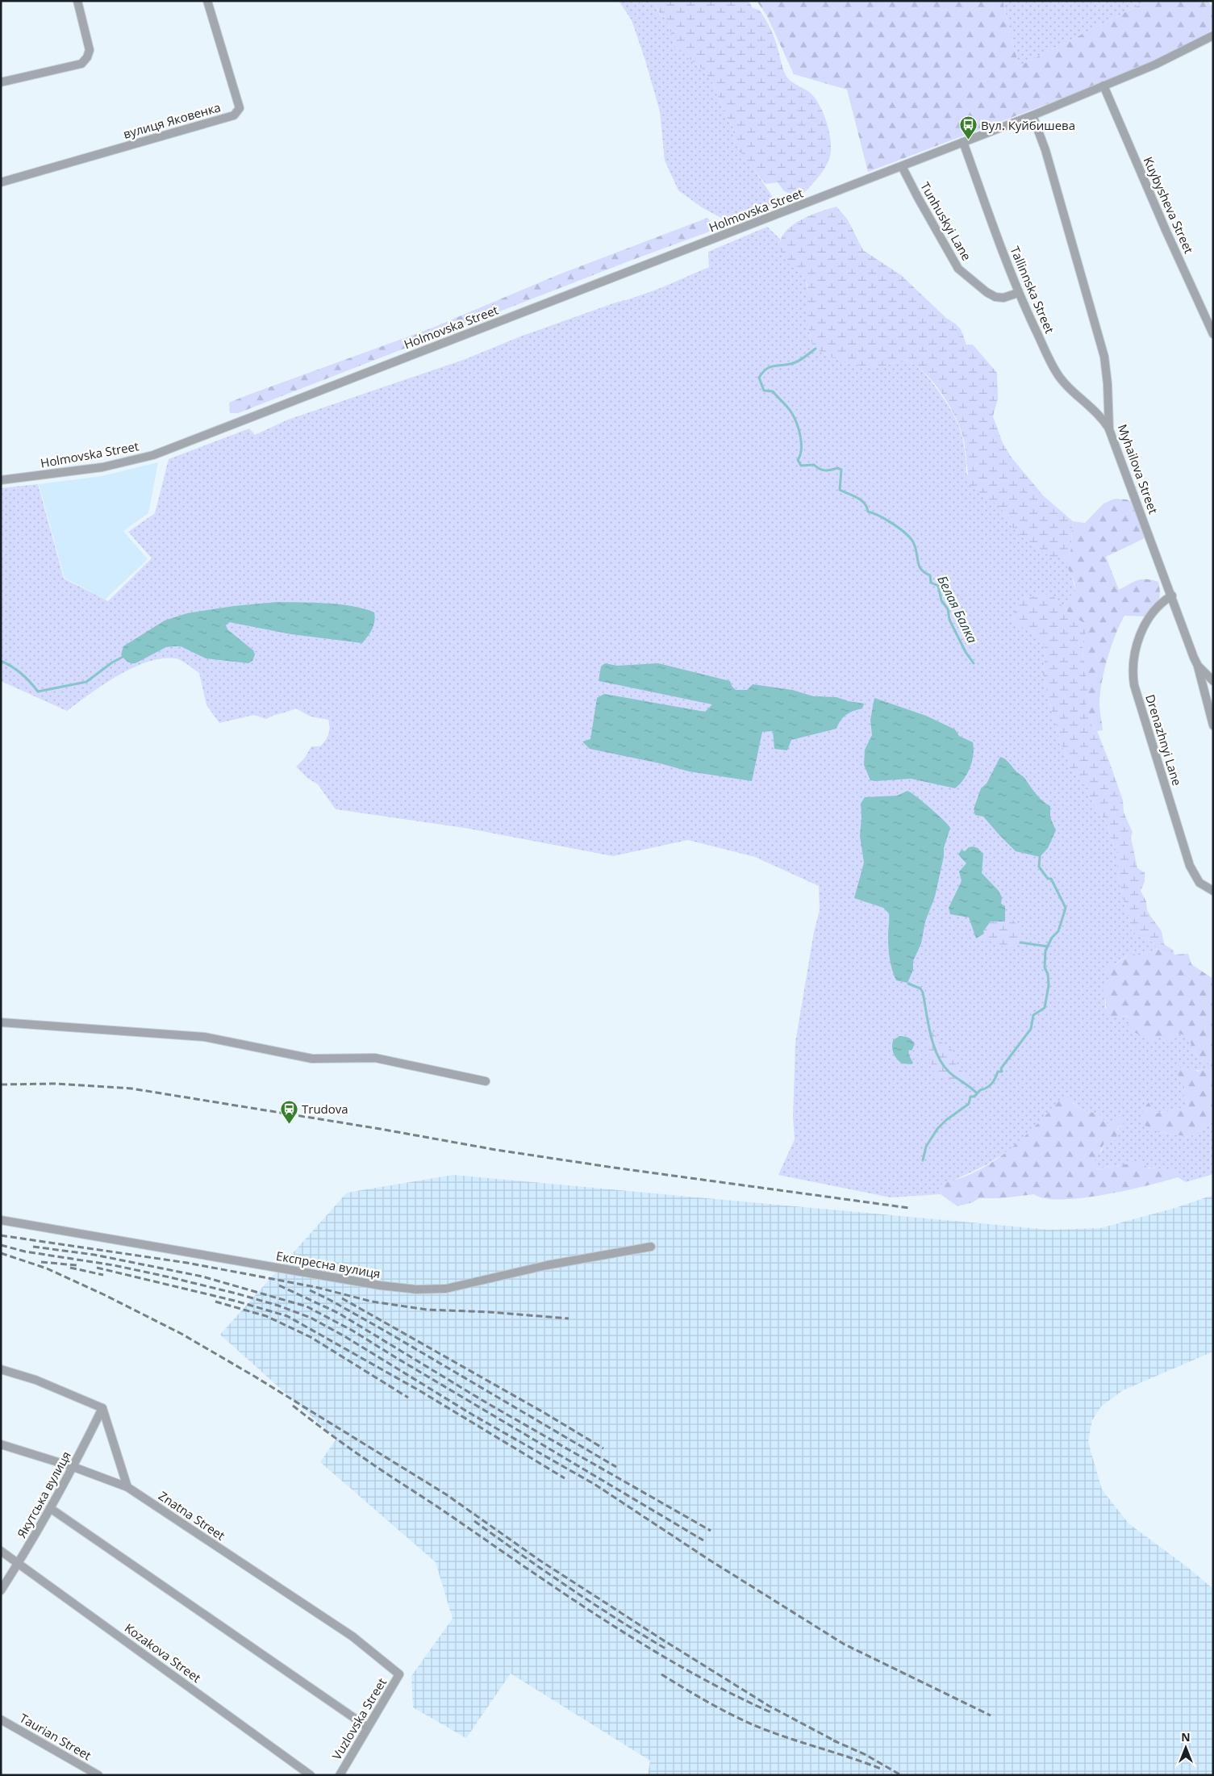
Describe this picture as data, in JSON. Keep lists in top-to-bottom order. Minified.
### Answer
{"streets":{"street":["вулиця Яковенка","Kuybysheva Street","Holmovska Street","Tunhuskyi Lane","Tallinnska Street","Myhailova Street","Drenazhnyi Lane","Експресна вулиця","Якутська вулиця","Znatna Street","Kozakova Street","Vuzlovska Street","Taurian Street"]},"crossings":[["Kuybysheva Street","Holmovska Street"],["Holmovska Street","Tunhuskyi Lane"],["Holmovska Street","Tallinnska Street"],["Holmovska Street","Myhailova Street"],["Tunhuskyi Lane","Tallinnska Street"],["Tallinnska Street","Myhailova Street"],["Myhailova Street","Drenazhnyi Lane"],["Якутська вулиця","Znatna Street"],["Якутська вулиця","Kozakova Street"],["Znatna Street","Vuzlovska Street"]],"water":["Белая Балка"],"places":{"bus stop":["Вул. Куйбишева"],"station":["Trudova"]},"north":"top"}
